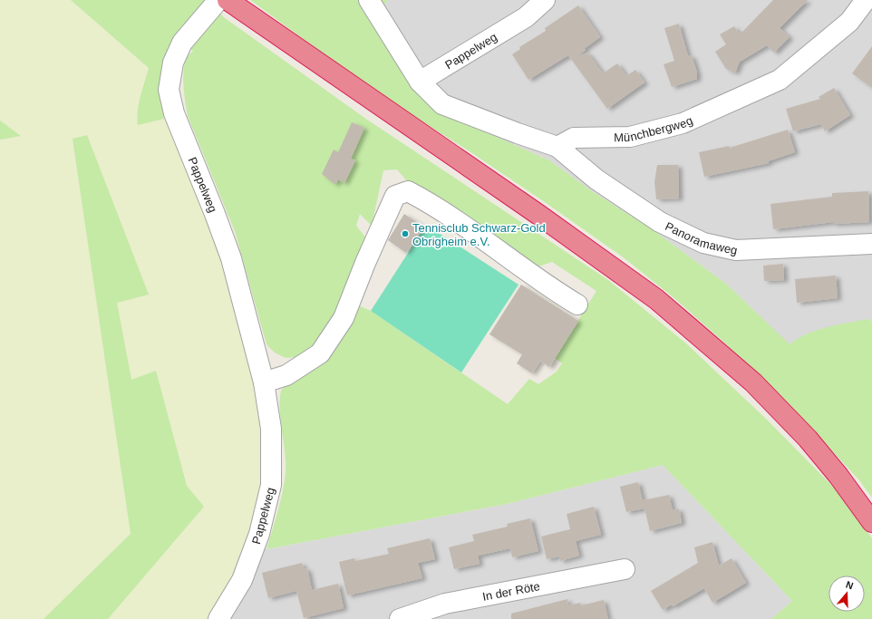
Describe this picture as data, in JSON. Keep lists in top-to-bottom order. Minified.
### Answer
{"streets":{"street":["Pappelweg","Münchbergweg","Panoramaweg","In der Röte"]},"crossings":[["Münchbergweg","Panoramaweg"]],"places":["Tennisclub Schwarz-Gold Obrigheim e.V."],"north":"top"}
